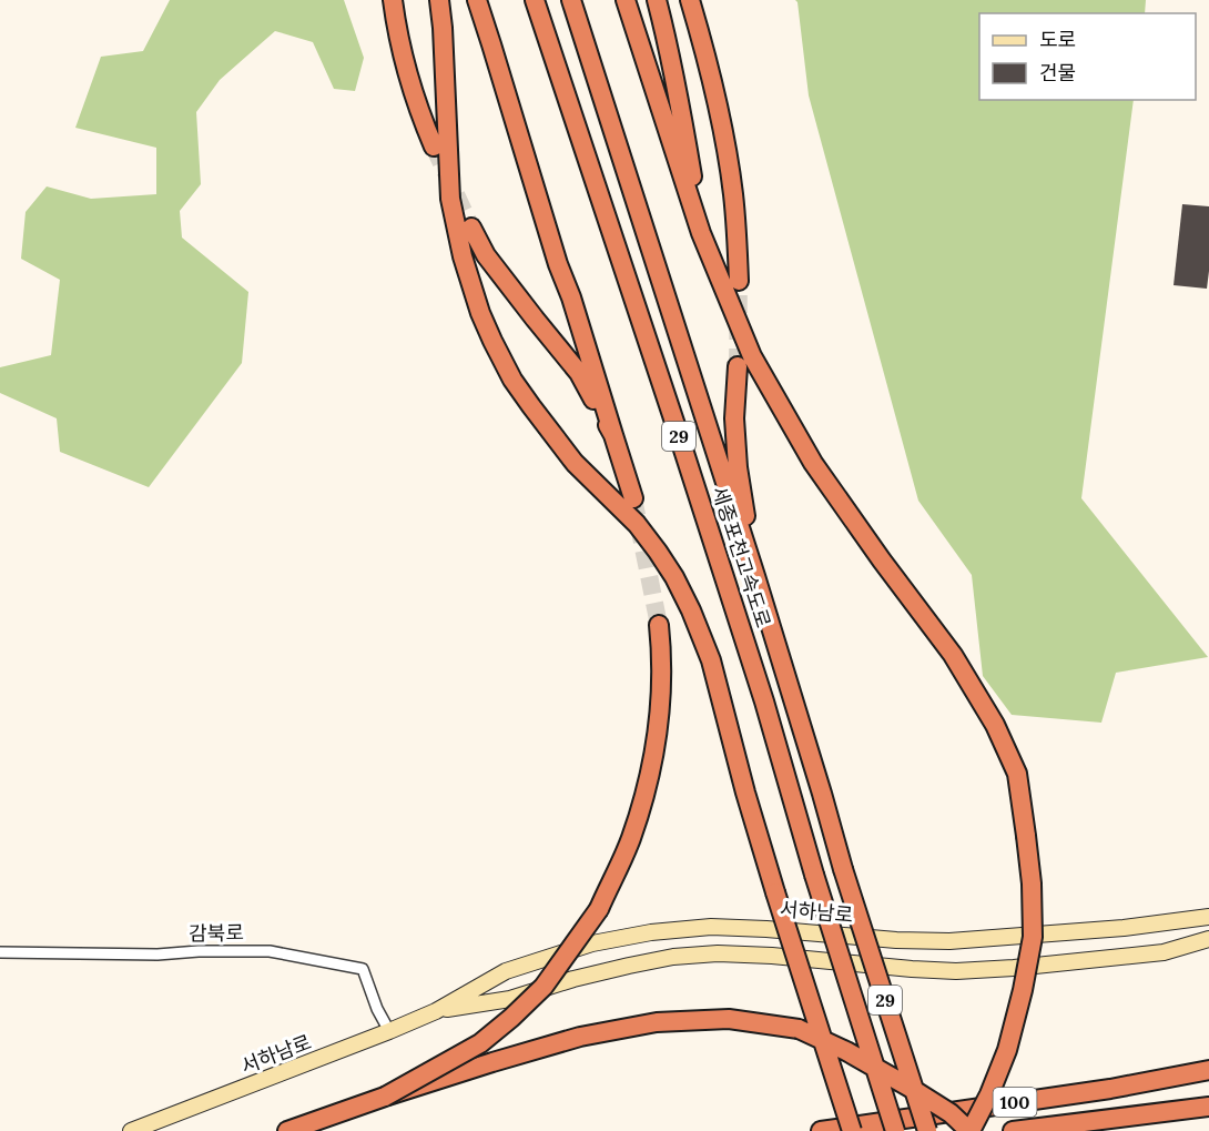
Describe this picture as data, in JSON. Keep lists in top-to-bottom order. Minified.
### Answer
{"streets":{"highway":["29","세종포천고속도로","100"],"main road":["서하남로"],"street":["감북로"]},"crossings":[["서하남로","감북로"]],"legend":["도로","건물"]}
